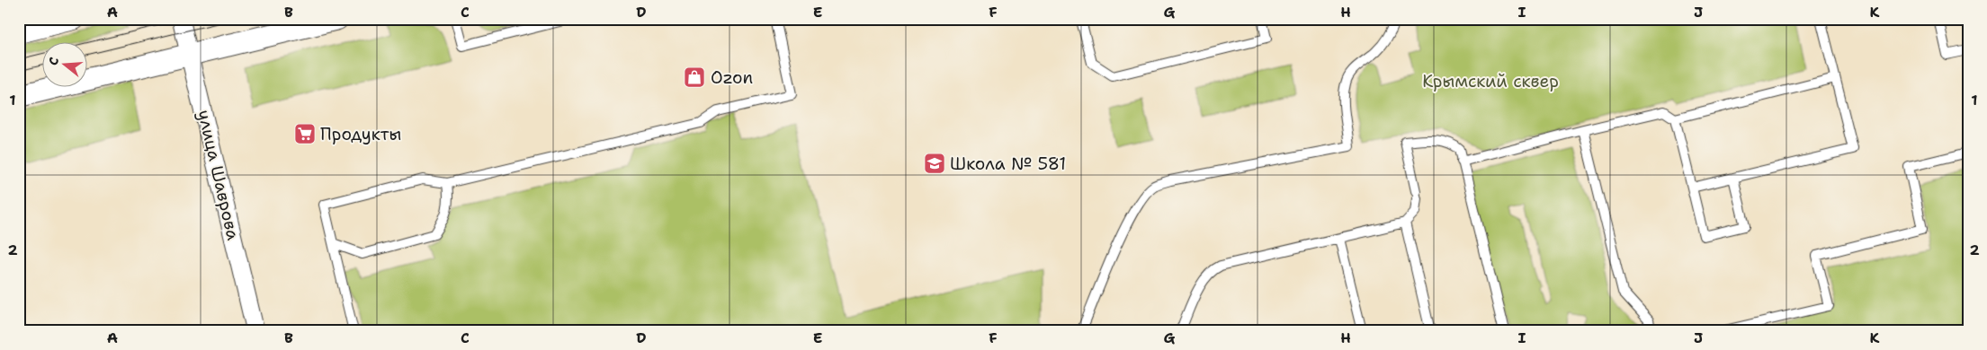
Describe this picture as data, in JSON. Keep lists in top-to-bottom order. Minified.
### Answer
{"streets":{"street":["улица Шаврова"]},"parks":["Крымский сквер"],"places":{"shop":["Ozon"],"supermarket":["Продукты"],"school or university":["Школа № 581"]},"north":"left","grid":{"columns":["A","B","C","D","E","F","G","H","I","J","K"],"rows":["1","2"]}}
